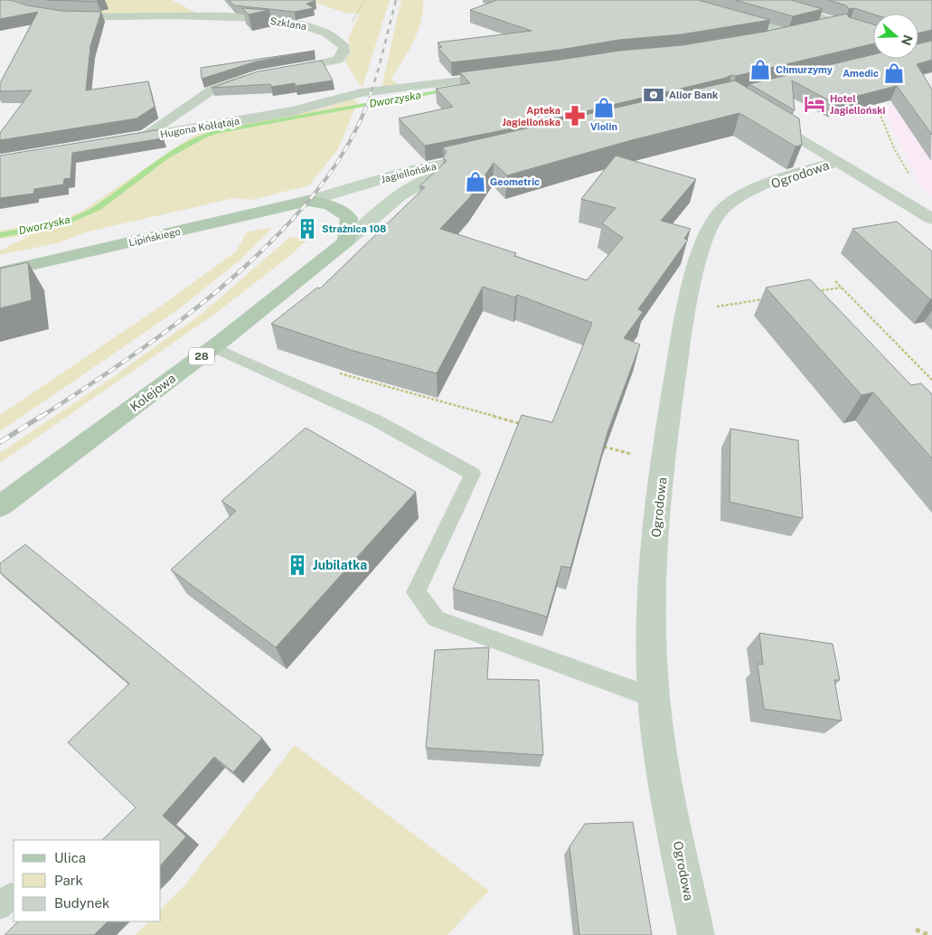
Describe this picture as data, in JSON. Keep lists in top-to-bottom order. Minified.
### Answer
{"streets":{"main road":["Lipińskiego","28","Kolejowa"],"street":["Szklana","Hugona Kołłątaja","Jagiellońska","Ogrodowa"]},"crossings":[["Jagiellońska","Lipińskiego"],["Jagiellońska","Kolejowa"]],"water":["Dworzyska"],"places":{"shop":["Chmurzymy","Amedic","Violin","Geometric"],"bank":["Alior Bank"],"hotel":["Hotel Jagielloński"],"pharmacy":["Apteka Jagiellońska"],"building":["Strażnica 108","Jubilatka"]},"legend":["Ulica","Park","Budynek"],"north":"right"}
